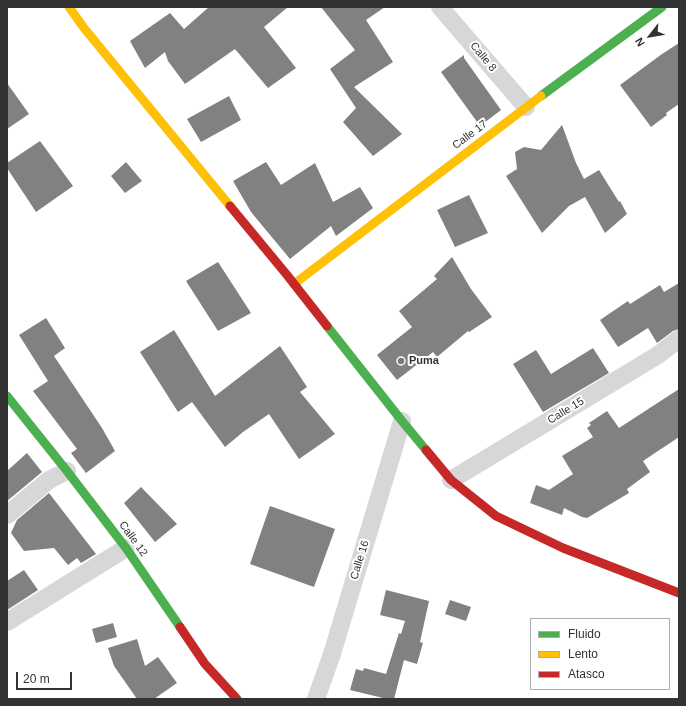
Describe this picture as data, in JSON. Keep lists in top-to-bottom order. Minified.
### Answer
{"streets":{"street":["Calle 8","Calle 17","Calle 15","Calle 12","Calle 16"]},"crossings":[["Calle 8","Calle 17"]],"places":["Puma"],"legend":["Fluido","Lento","Atasco"],"scale_bar":"20 m","north":"bottom left"}
